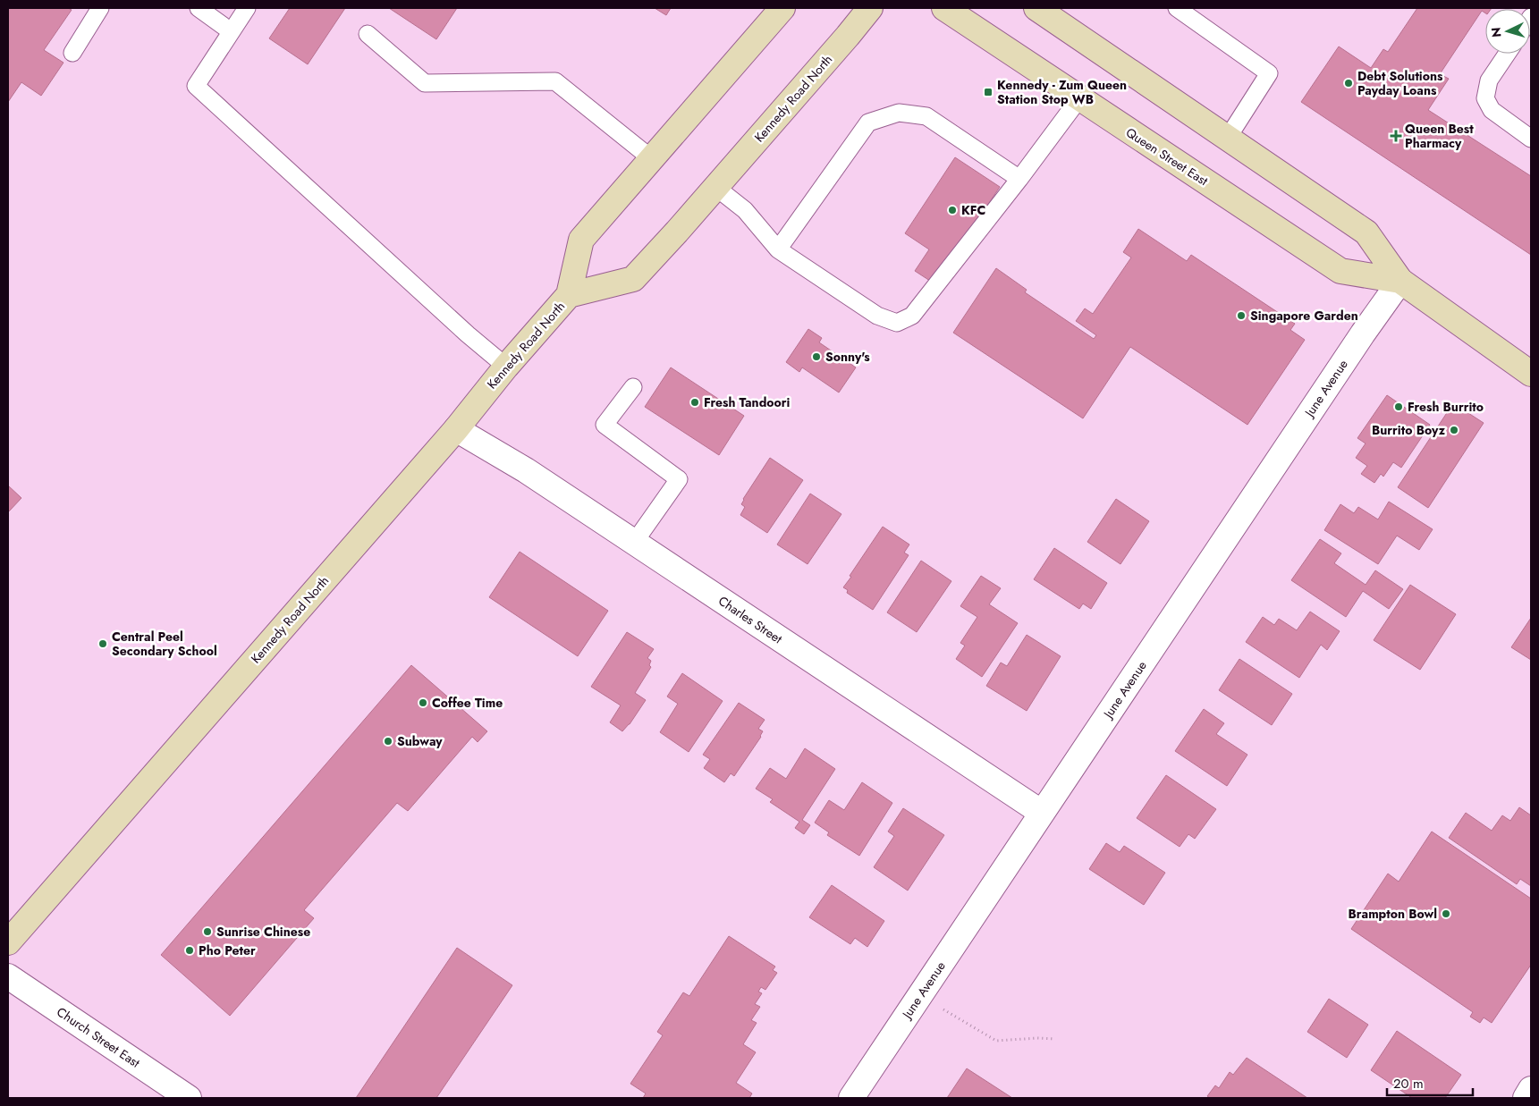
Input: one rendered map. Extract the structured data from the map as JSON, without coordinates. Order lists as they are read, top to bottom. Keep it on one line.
{"streets":{"main road":["Kennedy Road North","Queen Street East"],"street":["June Avenue","Charles Street","Church Street East"]},"crossings":[["Kennedy Road North","Charles Street"],["Queen Street East","June Avenue"],["June Avenue","Charles Street"]],"places":{"other":["Debt Solutions Payday Loans","KFC","Singapore Garden","Sonny's","Fresh Tandoori","Fresh Burrito","Burrito Boyz","Central Peel Secondary School","Coffee Time","Subway","Brampton Bowl","Sunrise Chinese","Pho Peter"],"transit":["Kennedy - Zum Queen Station Stop WB"],"health":["Queen Best Pharmacy"]},"scale_bar":"20 m","north":"left"}
